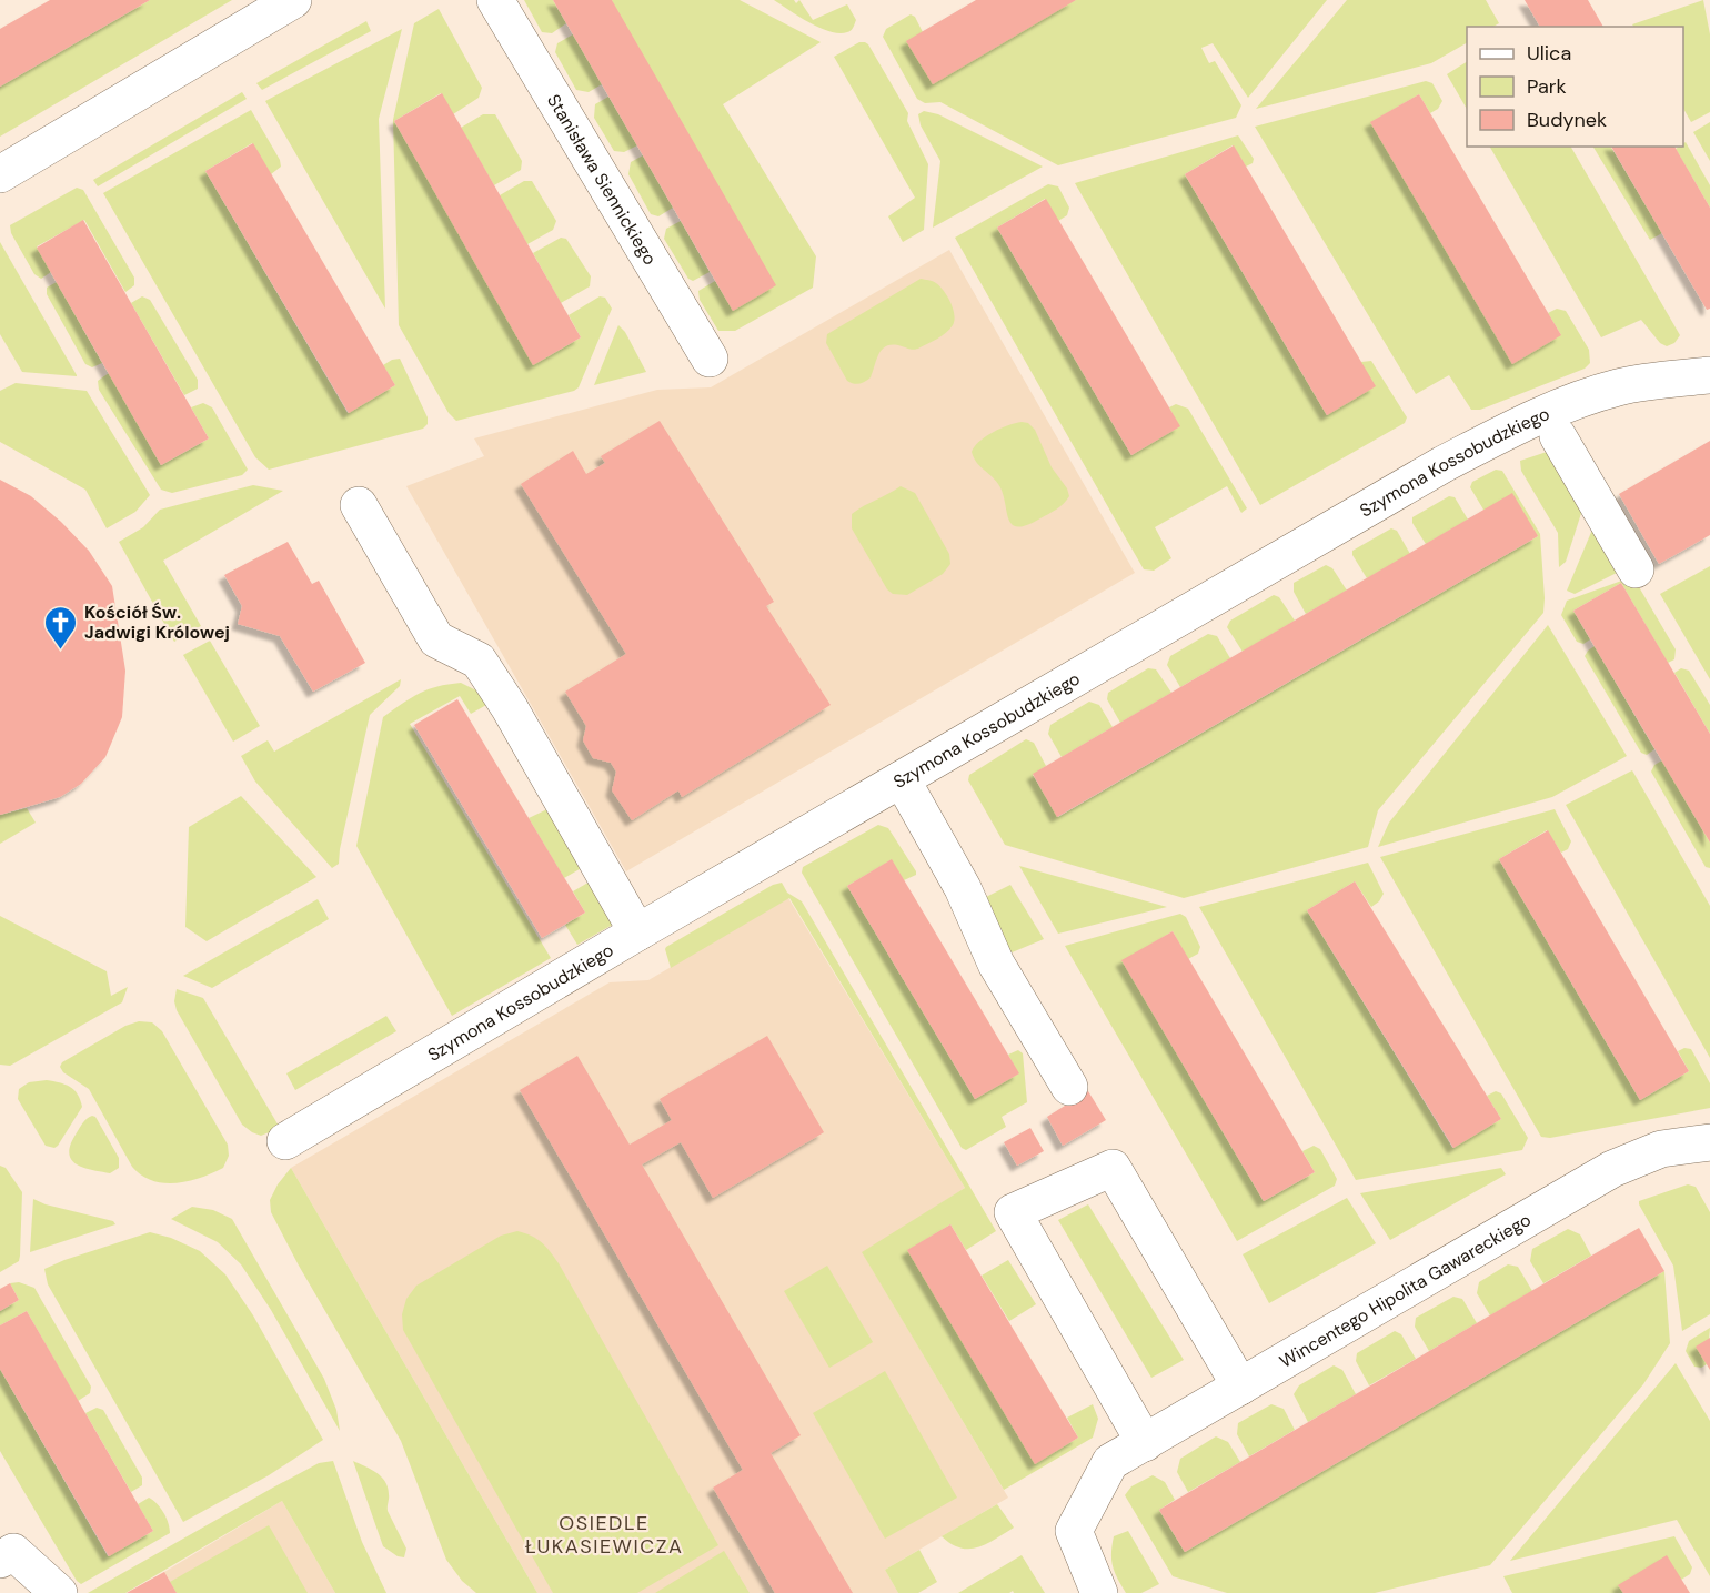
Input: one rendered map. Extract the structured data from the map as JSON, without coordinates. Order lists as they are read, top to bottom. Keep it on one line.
{"streets":{"street":["Stanisława Siennickiego","Szymona Kossobudzkiego","Wincentego Hipolita Gawareckiego"]},"districts":["OSIEDLE ŁUKASIEWICZA"],"places":{"church":["Kościół Św. Jadwigi Królowej"]},"legend":["Ulica","Park","Budynek"]}
